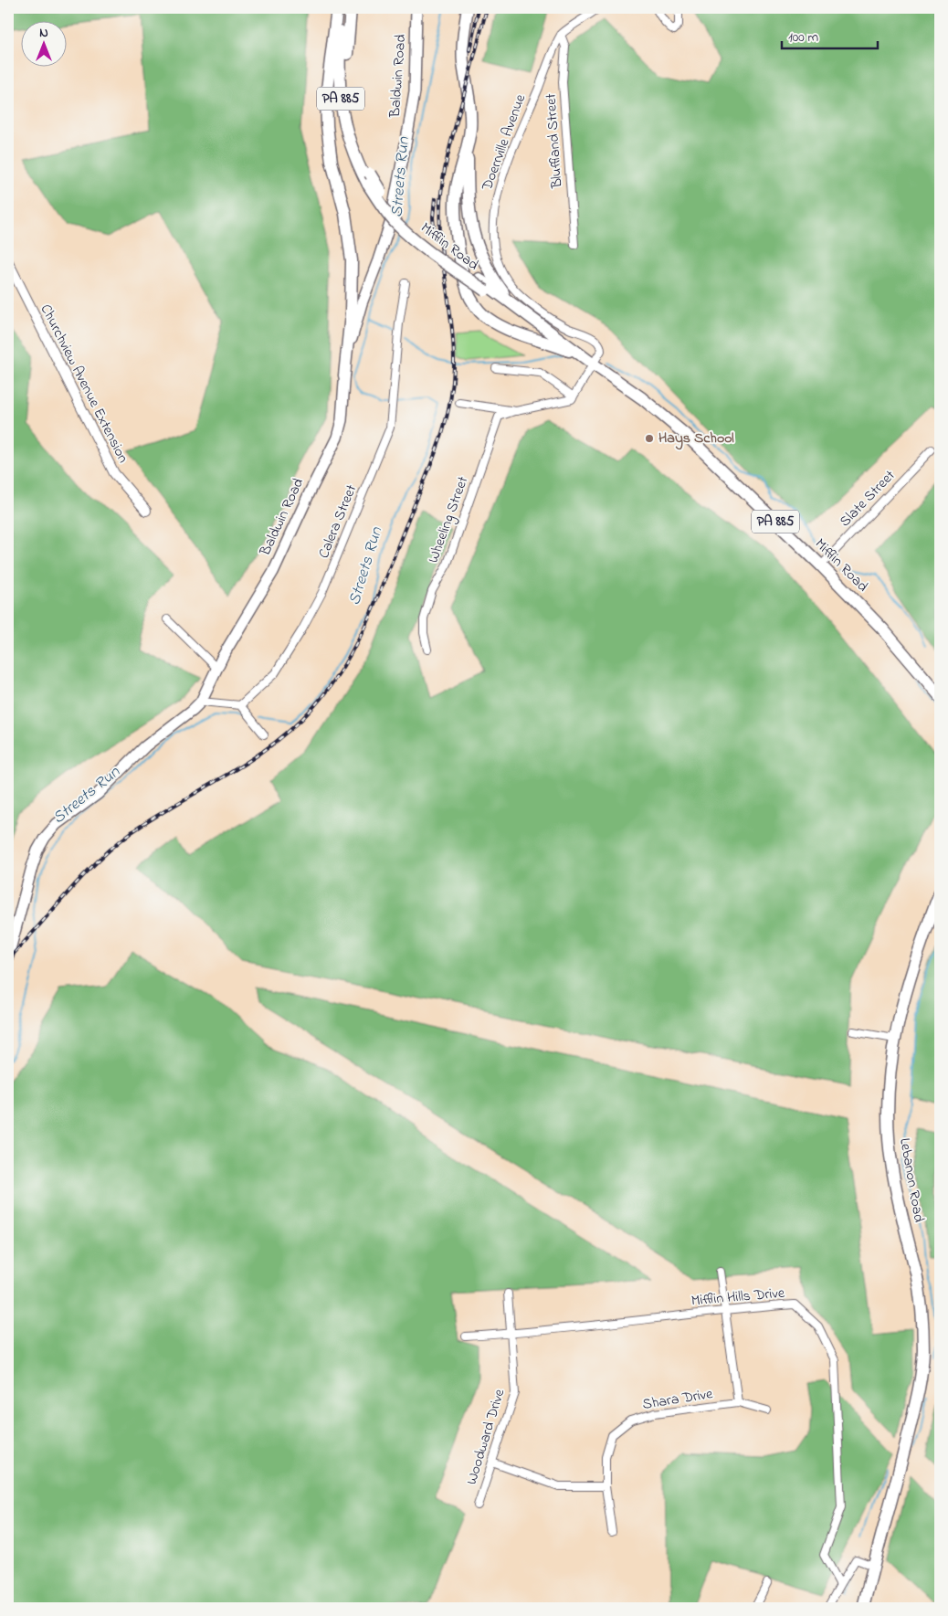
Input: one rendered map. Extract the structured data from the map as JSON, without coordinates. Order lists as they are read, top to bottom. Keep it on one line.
{"streets":{"main road":["Baldwin Road","PA 885","Mifflin Road","Lebanon Road"],"street":["Bluffland Street","Doerrville Avenue","Churchview Avenue Extension","Slate Street","Wheeling Street","Calera Street","Mifflin Hills Drive","Shara Drive","Woodward Drive"]},"crossings":[["Bluffland Street","Doerrville Avenue"],["Doerrville Avenue","Mifflin Road"],["Mifflin Road","Slate Street"],["Mifflin Hills Drive","Woodward Drive"]],"water":["Streets Run"],"places":["Hays School"],"scale_bar":"100 m","north":"top"}
